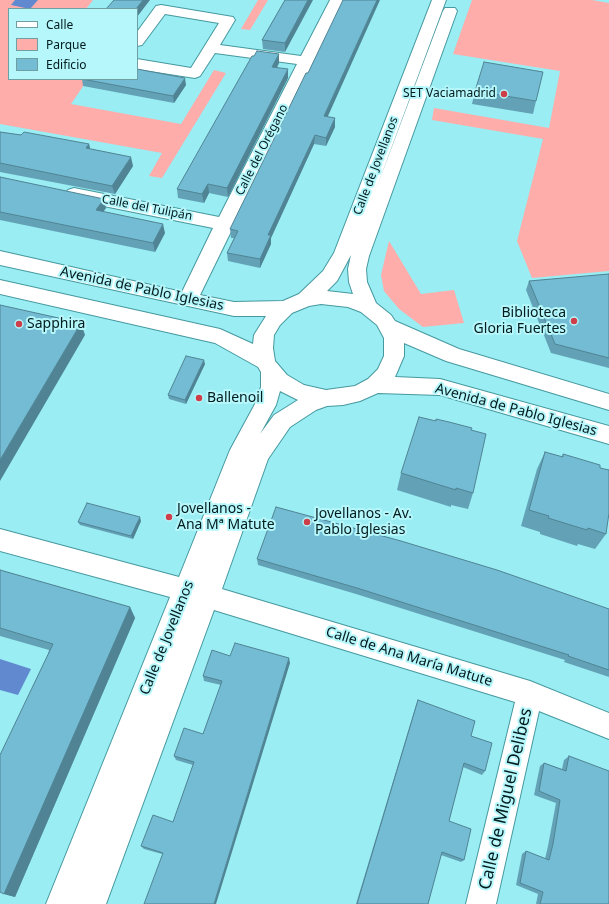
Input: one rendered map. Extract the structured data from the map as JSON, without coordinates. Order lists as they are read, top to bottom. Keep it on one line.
{"streets":{"street":["Calle del Orégano","Calle de Jovellanos","Calle del Tulipán","Avenida de Pablo Iglesias","Calle de Ana María Matute","Calle de Miguel Delibes"]},"crossings":[["Calle del Orégano","Calle del Tulipán"],["Calle del Orégano","Avenida de Pablo Iglesias"],["Calle de Jovellanos","Avenida de Pablo Iglesias"],["Calle de Jovellanos","Calle de Ana María Matute"],["Calle de Ana María Matute","Calle de Miguel Delibes"]],"places":["SET Vaciamadrid","Biblioteca Gloria Fuertes","Sapphira","Ballenoil","Jovellanos - Ana Mª Matute","Jovellanos - Av. Pablo Iglesias"],"legend":["Calle","Parque","Edificio"]}
